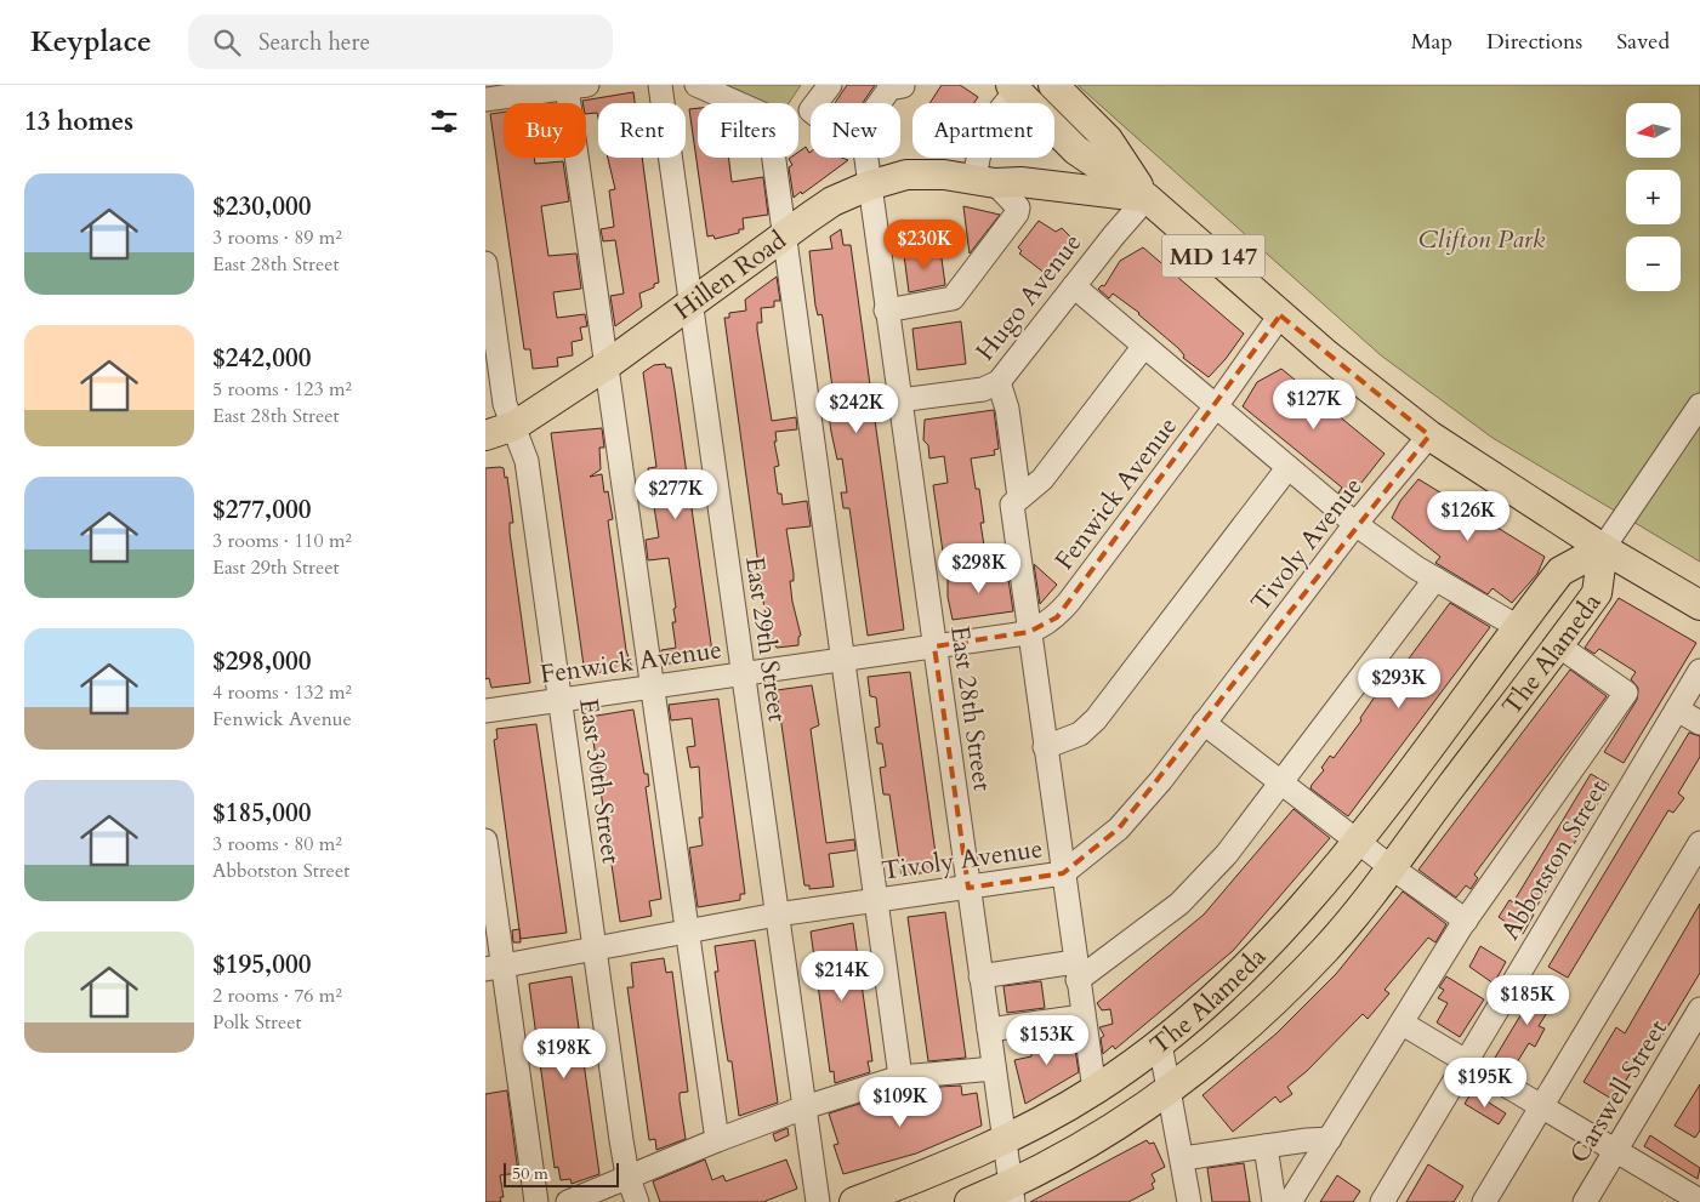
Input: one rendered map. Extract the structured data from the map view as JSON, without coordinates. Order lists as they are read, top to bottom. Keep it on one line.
{"streets":{"main road":["MD 147","Hillen Road","The Alameda"],"street":["Hugo Avenue","Fenwick Avenue","Tivoly Avenue","East 29th Street","East 28th Street","East 30th Street","Abbotston Street","Carswell Street"]},"crossings":[["MD 147","Hillen Road"],["MD 147","Hugo Avenue"],["MD 147","Fenwick Avenue"],["MD 147","Tivoly Avenue"],["MD 147","The Alameda"],["Hillen Road","Hugo Avenue"],["Hillen Road","East 29th Street"],["Hillen Road","East 28th Street"],["Hillen Road","East 30th Street"],["Hugo Avenue","East 28th Street"],["Fenwick Avenue","East 29th Street"],["Fenwick Avenue","East 28th Street"],["Fenwick Avenue","East 30th Street"],["Tivoly Avenue","East 29th Street"],["Tivoly Avenue","East 28th Street"],["Tivoly Avenue","East 30th Street"],["The Alameda","East 28th Street"]],"parks":["Clifton Park"],"scale_bar":"50 m","north":"left","page":{"header":"Keyplace","search":"Search here","nav":["Map","Directions","Saved"],"heading":"13 homes","map_buttons":["+","−"],"chip":["Buy","Rent","Filters","New","Apartment"],"list":[{"name":"$230,000","note":"3 rooms · 89 m² · East 28th Street"},{"name":"$242,000","note":"5 rooms · 123 m² · East 28th Street"},{"name":"$277,000","note":"3 rooms · 110 m² · East 29th Street"},{"name":"$298,000","note":"4 rooms · 132 m² · Fenwick Avenue"},{"name":"$185,000","note":"3 rooms · 80 m² · Abbotston Street"},{"name":"$195,000","note":"2 rooms · 76 m² · Polk Street"}],"price":["$230K","$127K","$242K","$277K","$126K","$298K","$293K","$214K","$185K","$153K","$198K","$195K","$109K"],"scale":"50 m"}}
